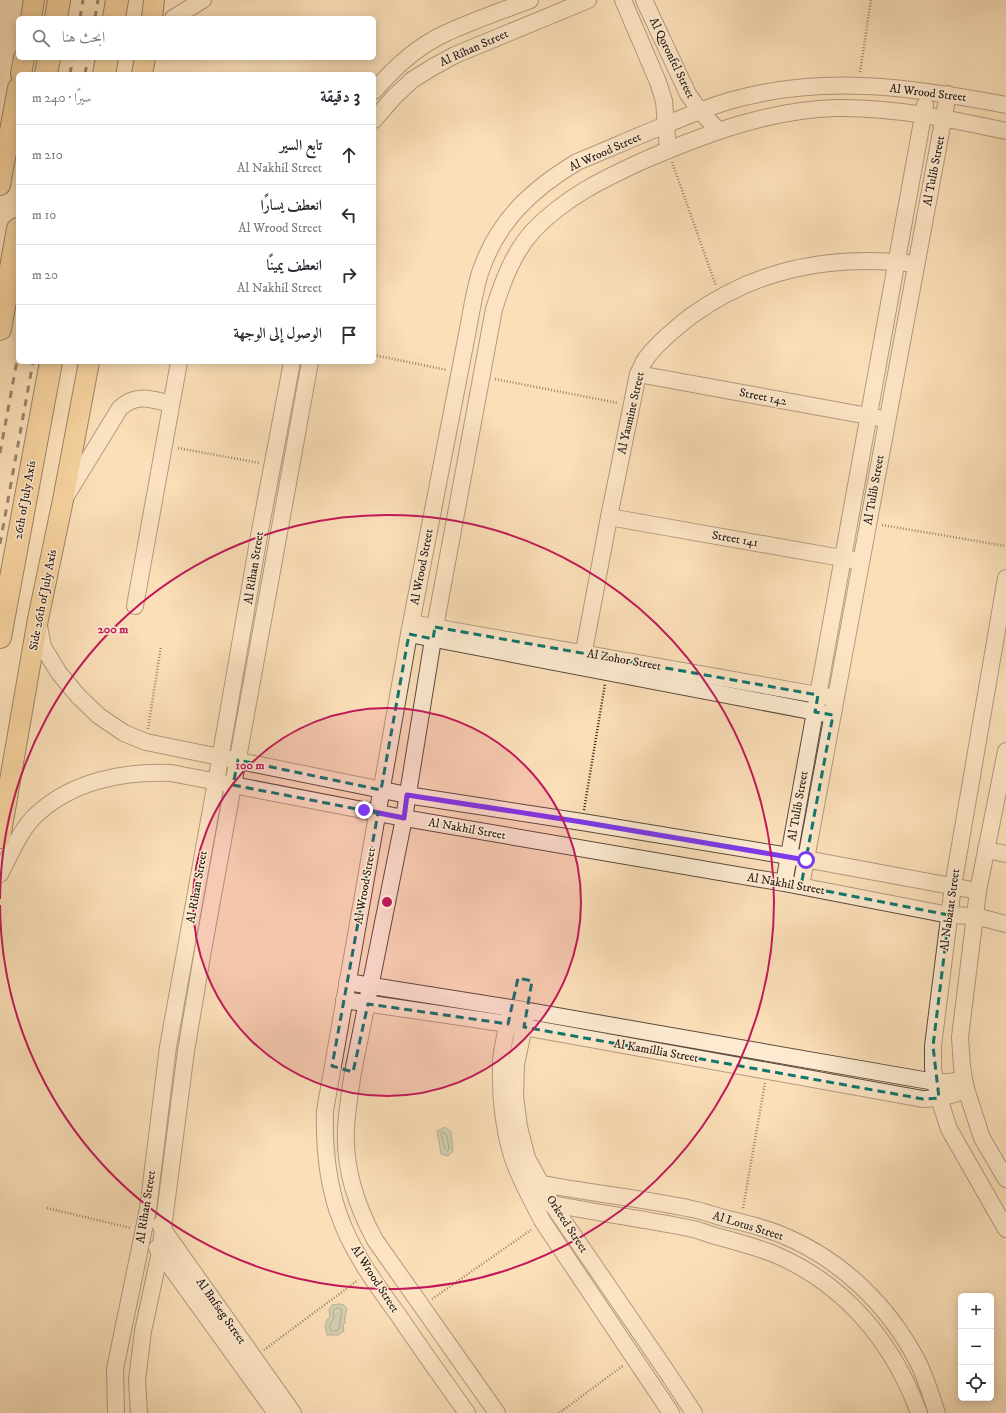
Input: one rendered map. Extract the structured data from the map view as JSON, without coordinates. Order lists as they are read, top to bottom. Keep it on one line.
{"streets":{"highway":["26th of July Axis"],"main road":["Side 26th of July Axis"],"street":["Al Rihan Street","Al Qoronfel Street","Al Wrood Street","Al Tulib Street","Street 142","Al Yasmine Street","Street 141","Al Zohor Street","Al Nakhil Street","Al Nabatat Street","Al Kamillia Street","Orkeed Street","Al Lotus Street","Al Bnfseg Street"]},"crossings":[["Al Rihan Street","Al Nakhil Street"],["Al Rihan Street","Al Bnfseg Street"],["Al Qoronfel Street","Al Wrood Street"],["Al Wrood Street","Al Tulib Street"],["Al Wrood Street","Al Zohor Street"],["Al Wrood Street","Al Nakhil Street"],["Al Wrood Street","Al Kamillia Street"],["Al Tulib Street","Street 142"],["Al Tulib Street","Al Yasmine Street"],["Al Tulib Street","Street 141"],["Al Tulib Street","Al Zohor Street"],["Al Tulib Street","Al Nakhil Street"],["Street 142","Al Yasmine Street"],["Al Yasmine Street","Street 141"],["Al Yasmine Street","Al Zohor Street"],["Side 26th of July Axis","Al Nakhil Street"],["Al Nakhil Street","Al Nabatat Street"],["Al Nabatat Street","Al Kamillia Street"],["Al Kamillia Street","Orkeed Street"],["Orkeed Street","Al Lotus Street"]],"page":{"search":"ابحث هنا","heading":["3 دقيقة","سيرًا · 240 m"],"list":[["تابع السير","Al Nakhil Street","210 m"],["انعطف يسارًا","Al Wrood Street","10 m"],["انعطف يمينًا","Al Nakhil Street","20 m"],"الوصول إلى الوجهة"],"map_buttons":["+","−"]},"rings":["200 m","100 m"]}
